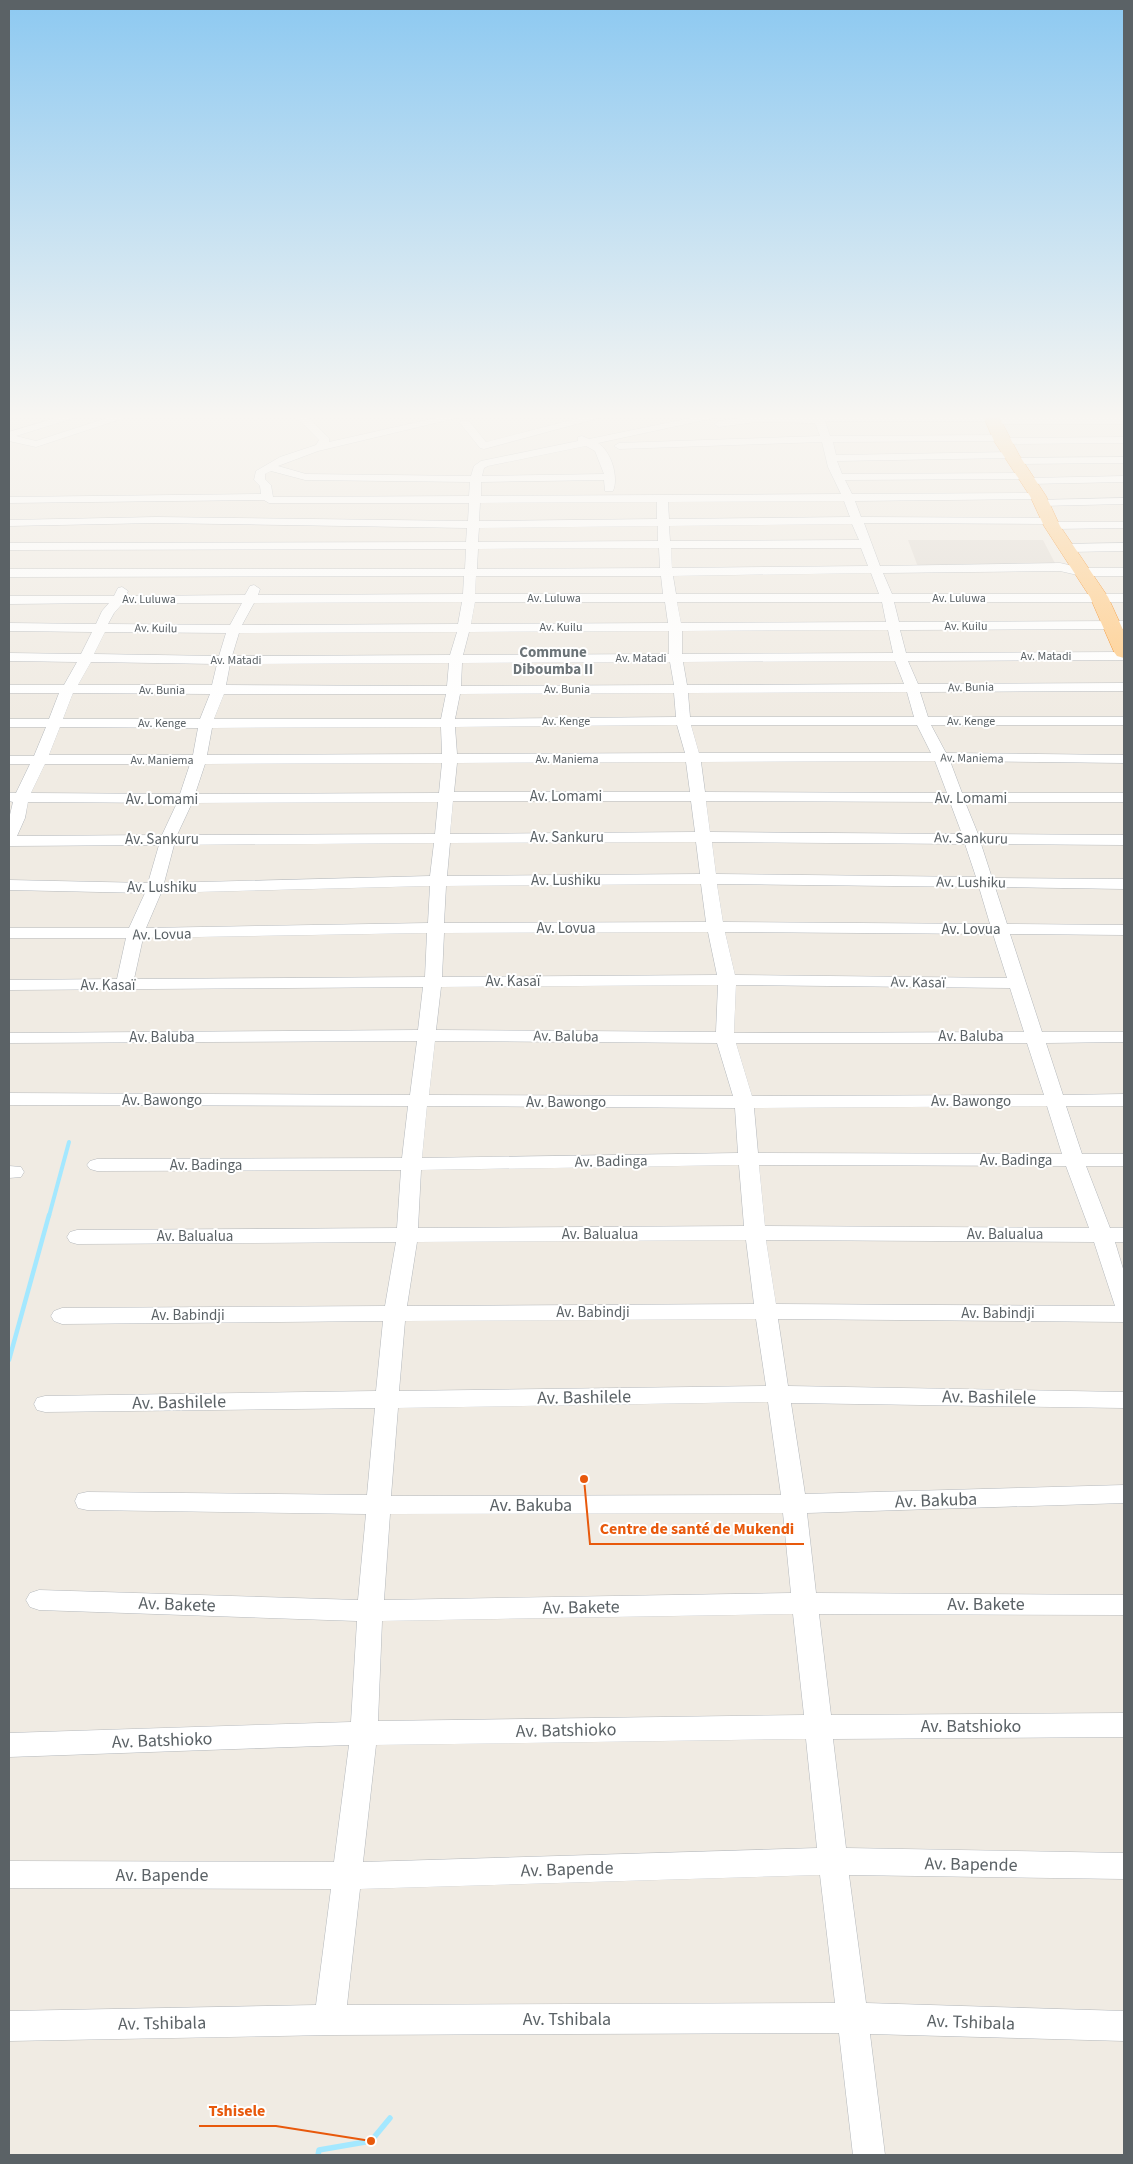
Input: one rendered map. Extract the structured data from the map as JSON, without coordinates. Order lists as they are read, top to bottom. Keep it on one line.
{"streets":{"street":["Av. Luluwa","Av. Kuilu","Av. Matadi","Av. Bunia","Av. Kenge","Av. Maniema","Av. Lomami","Av. Sankuru","Av. Lushiku","Av. Lovua","Av. Kasaï","Av. Baluba","Av. Bawongo","Av. Badinga","Av. Balualua","Av. Babindji","Av. Bashilele","Av. Bakuba","Av. Bakete","Av. Batshioko","Av. Bapende","Av. Tshibala"]},"districts":["Commune Diboumba II"],"places":["Centre de santé de Mukendi","Tshisele"]}
